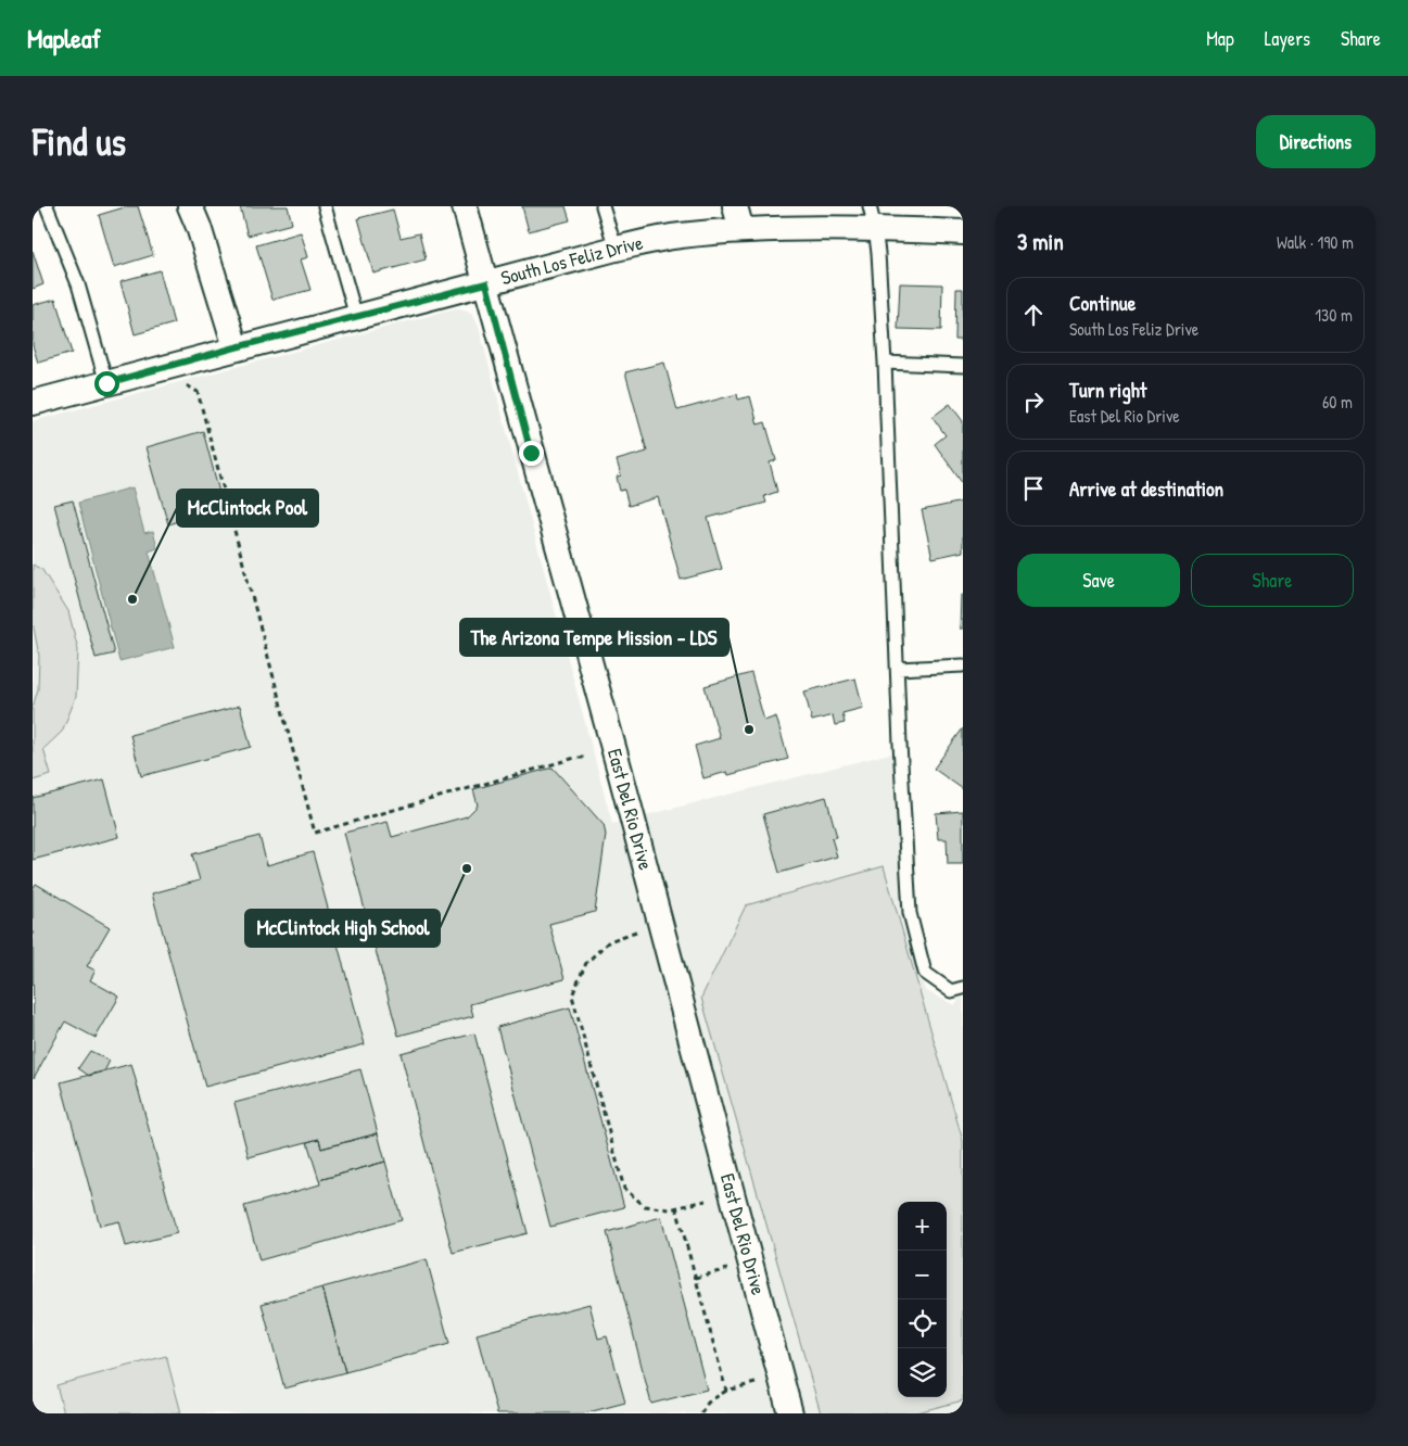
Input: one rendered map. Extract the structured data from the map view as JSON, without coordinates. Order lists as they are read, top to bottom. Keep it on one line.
{"streets":{"street":["South Los Feliz Drive","East Del Rio Drive"]},"crossings":[["South Los Feliz Drive","East Del Rio Drive"]],"places":["McClintock Pool","The Arizona Tempe Mission - LDS","McClintock High School"],"page":{"header":"Mapleaf","nav":["Map","Layers","Share"],"buttons":["Directions",["Save","Share"]],"title":"Find us","heading":["3 min","Walk · 190 m"],"list":[["Continue","South Los Feliz Drive","130 m"],["Turn right","East Del Rio Drive","60 m"],"Arrive at destination"],"map_buttons":["+","−"]}}
